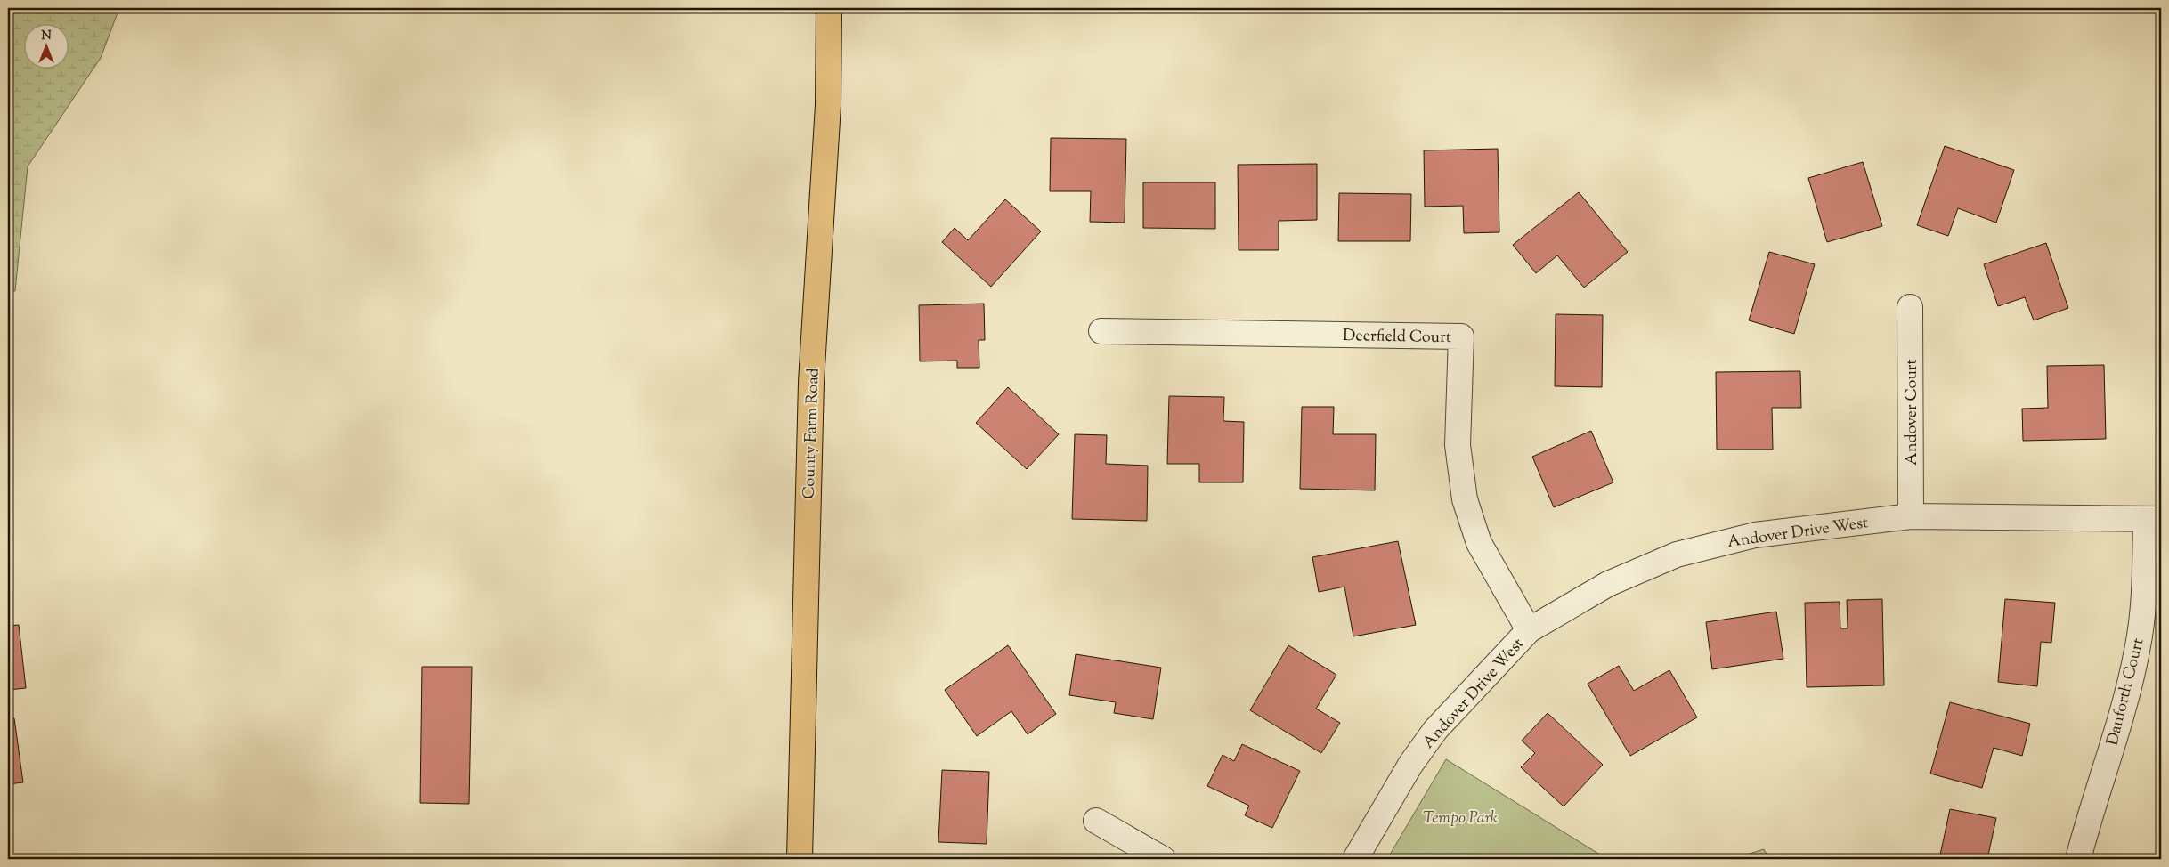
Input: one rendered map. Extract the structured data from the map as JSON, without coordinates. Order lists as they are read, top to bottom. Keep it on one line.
{"streets":{"main road":["County Farm Road"],"street":["Deerfield Court","Andover Court","Andover Drive West","Danforth Court"]},"crossings":[["Deerfield Court","Andover Drive West"],["Andover Court","Andover Drive West"],["Andover Drive West","Danforth Court"]],"parks":["Tempo Park"],"north":"top"}
